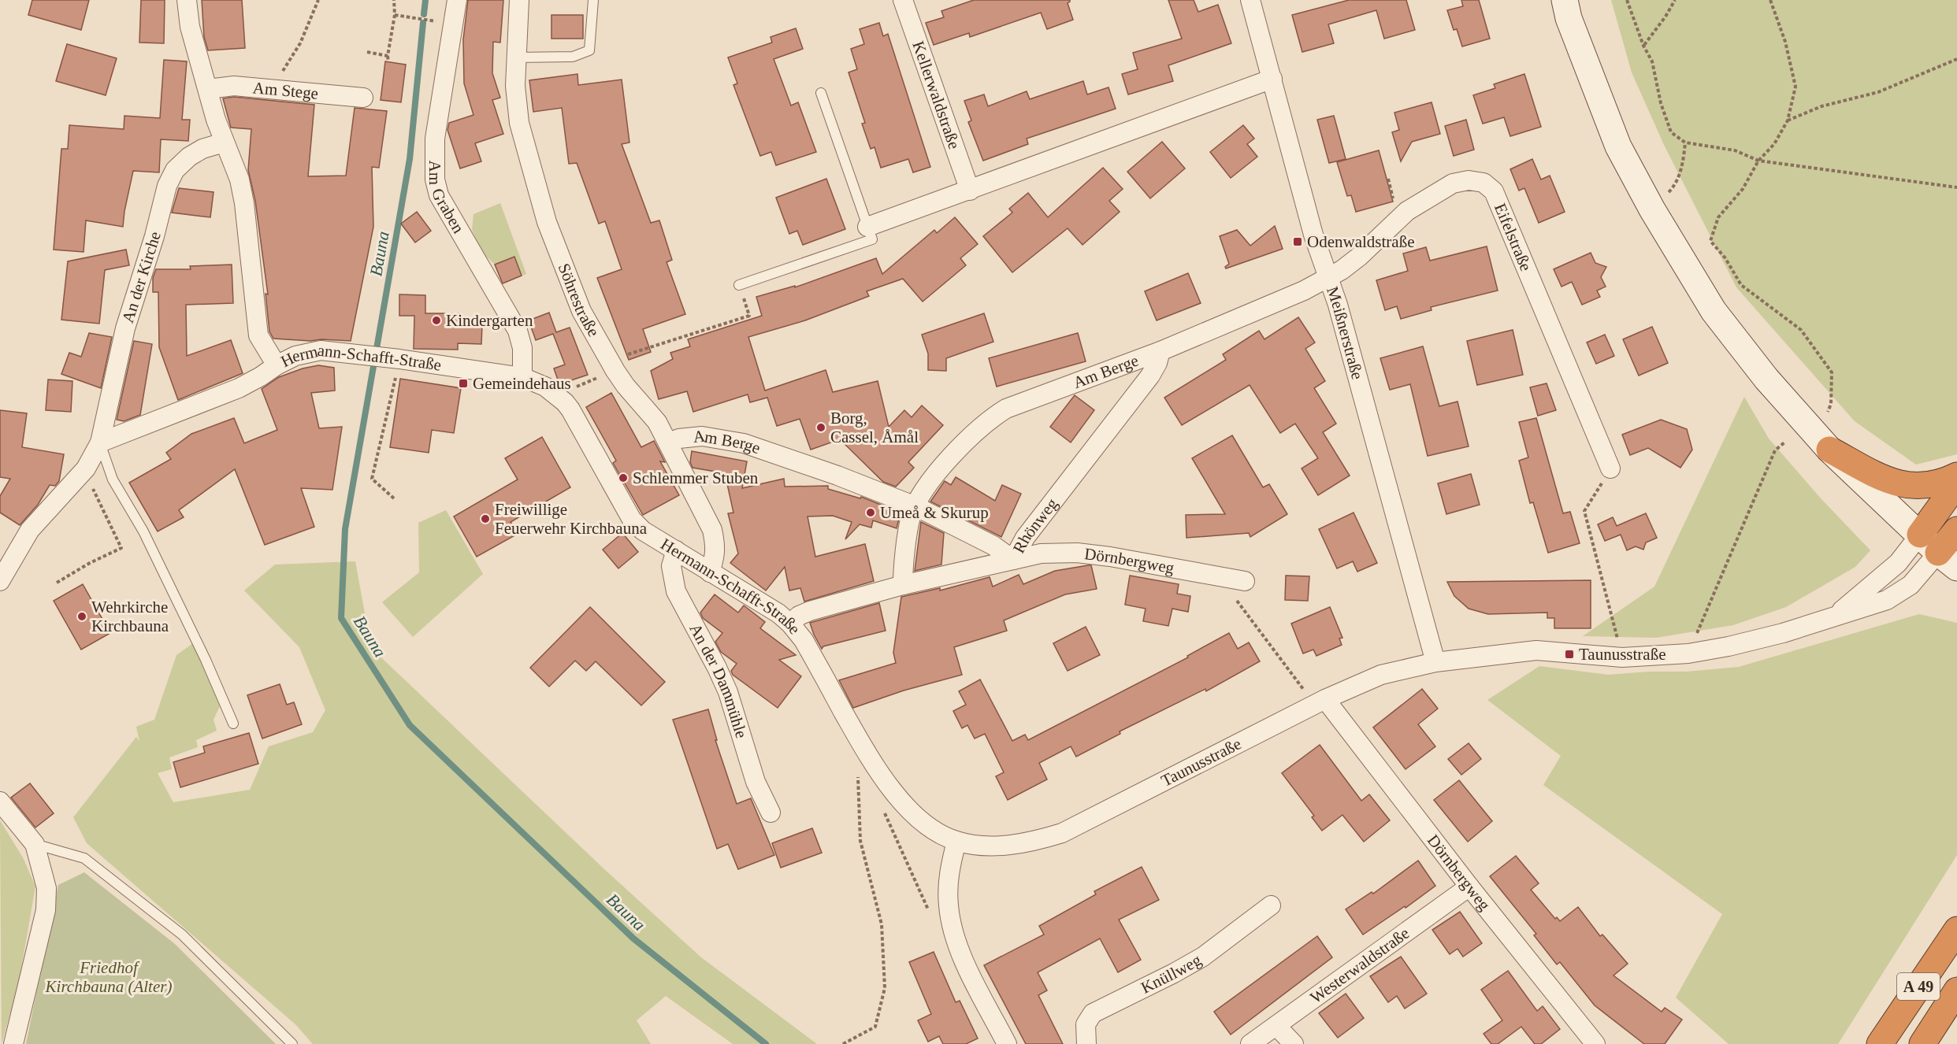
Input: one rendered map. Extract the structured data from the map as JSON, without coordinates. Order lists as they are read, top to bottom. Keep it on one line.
{"streets":{"highway":["A 49"],"street":["Am Stege","Kellerwaldstraße","Am Graben","Eifelstraße","An der Kirche","Söhrestraße","Meißnerstraße","Hermann-Schafft-Straße","Am Berge","Rhönweg","Dörnbergweg","An der Dammühle","Taunusstraße","Westerwaldstraße","Knüllweg"]},"crossings":[["Am Stege","Hermann-Schafft-Straße"],["Am Graben","Hermann-Schafft-Straße"],["Eifelstraße","Meißnerstraße"],["Eifelstraße","Am Berge"],["An der Kirche","Hermann-Schafft-Straße"],["Söhrestraße","Hermann-Schafft-Straße"],["Söhrestraße","Am Berge"],["Meißnerstraße","Am Berge"],["Meißnerstraße","Taunusstraße"],["Hermann-Schafft-Straße","Rhönweg"],["Hermann-Schafft-Straße","An der Dammühle"],["Hermann-Schafft-Straße","Taunusstraße"],["Am Berge","Rhönweg"],["Am Berge","Dörnbergweg"],["Rhönweg","Dörnbergweg"],["Dörnbergweg","Taunusstraße"],["Dörnbergweg","Westerwaldstraße"]],"water":["Bauna"],"parks":["Friedhof Kirchbauna (Alter)"],"places":{"transit":["Odenwaldstraße","Gemeindehaus","Taunusstraße"],"other":["Kindergarten","Borg, Cassel, Åmål","Schlemmer Stuben","Umeå & Skurup","Freiwillige Feuerwehr Kirchbauna","Wehrkirche Kirchbauna"]}}
